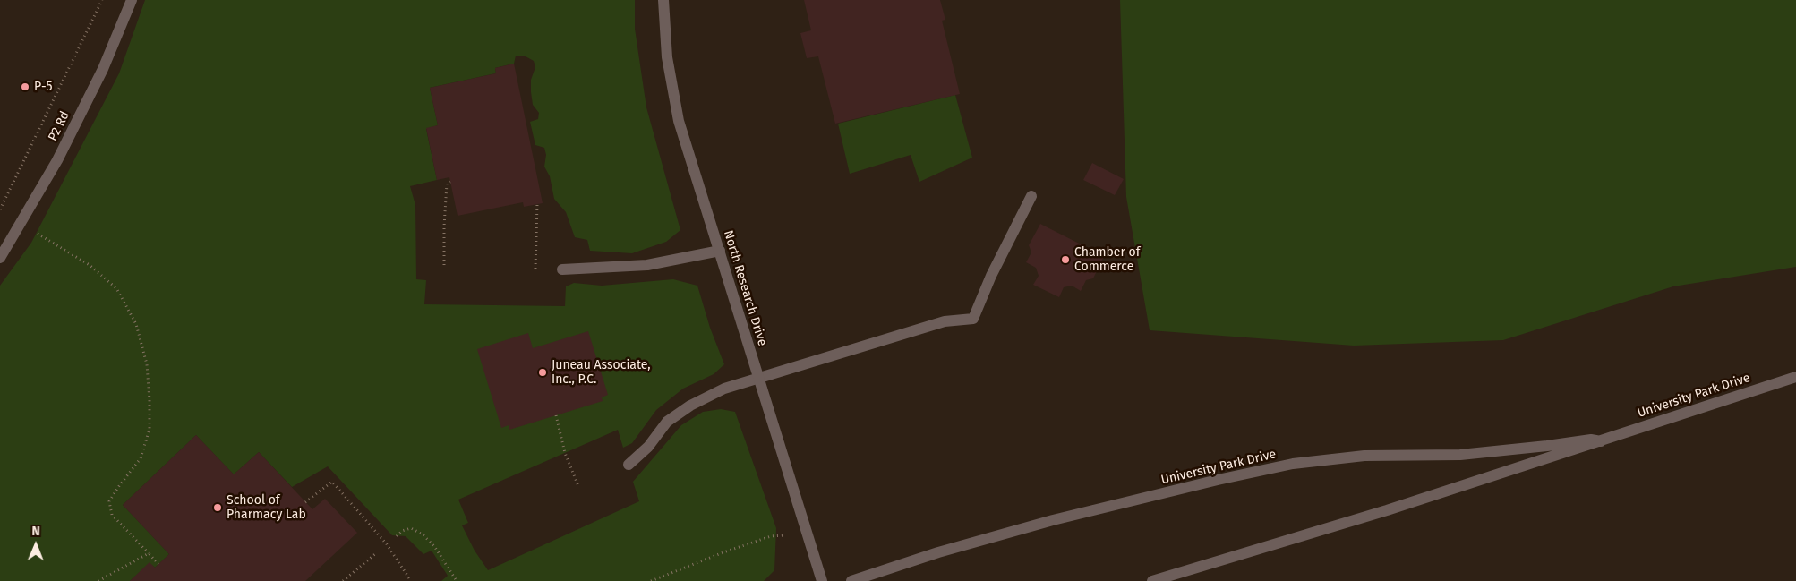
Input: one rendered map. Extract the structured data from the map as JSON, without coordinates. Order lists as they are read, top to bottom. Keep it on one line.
{"streets":{"street":["P2 Rd","North Research Drive","University Park Drive"]},"places":["P-5","Chamber of Commerce","Juneau Associate, Inc., P.C.","School of Pharmacy Lab"],"north":"top"}
